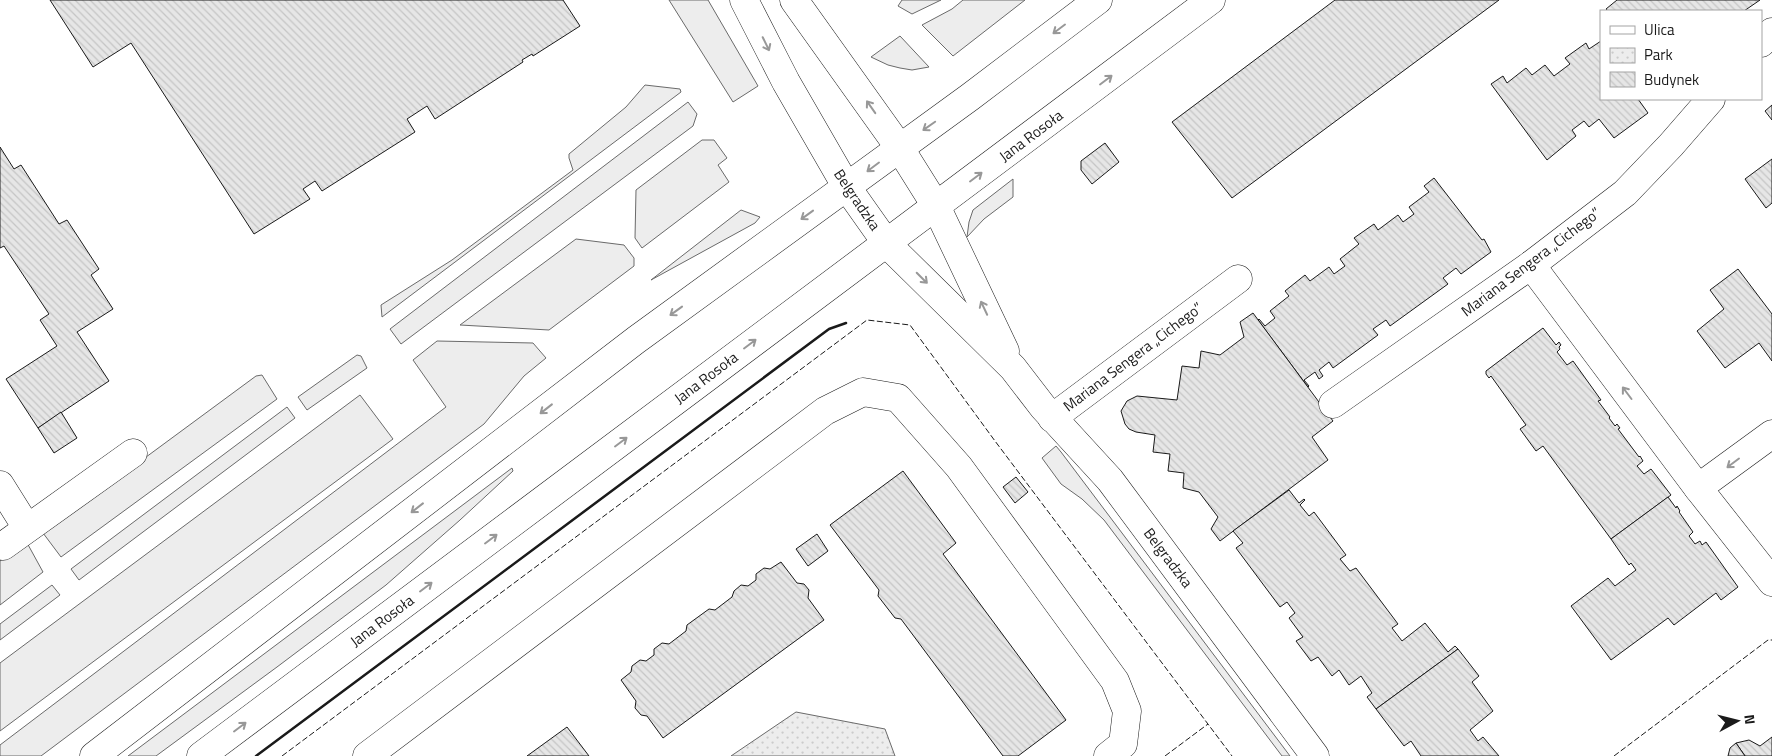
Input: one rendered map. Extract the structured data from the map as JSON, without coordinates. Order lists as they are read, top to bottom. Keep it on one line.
{"streets":{"street":["Jana Rosoła","Belgradzka","Mariana Sengera „Cichego”"]},"crossings":[["Jana Rosoła","Belgradzka"],["Belgradzka","Mariana Sengera „Cichego”"]],"legend":["Ulica","Park","Budynek"],"north":"right"}
